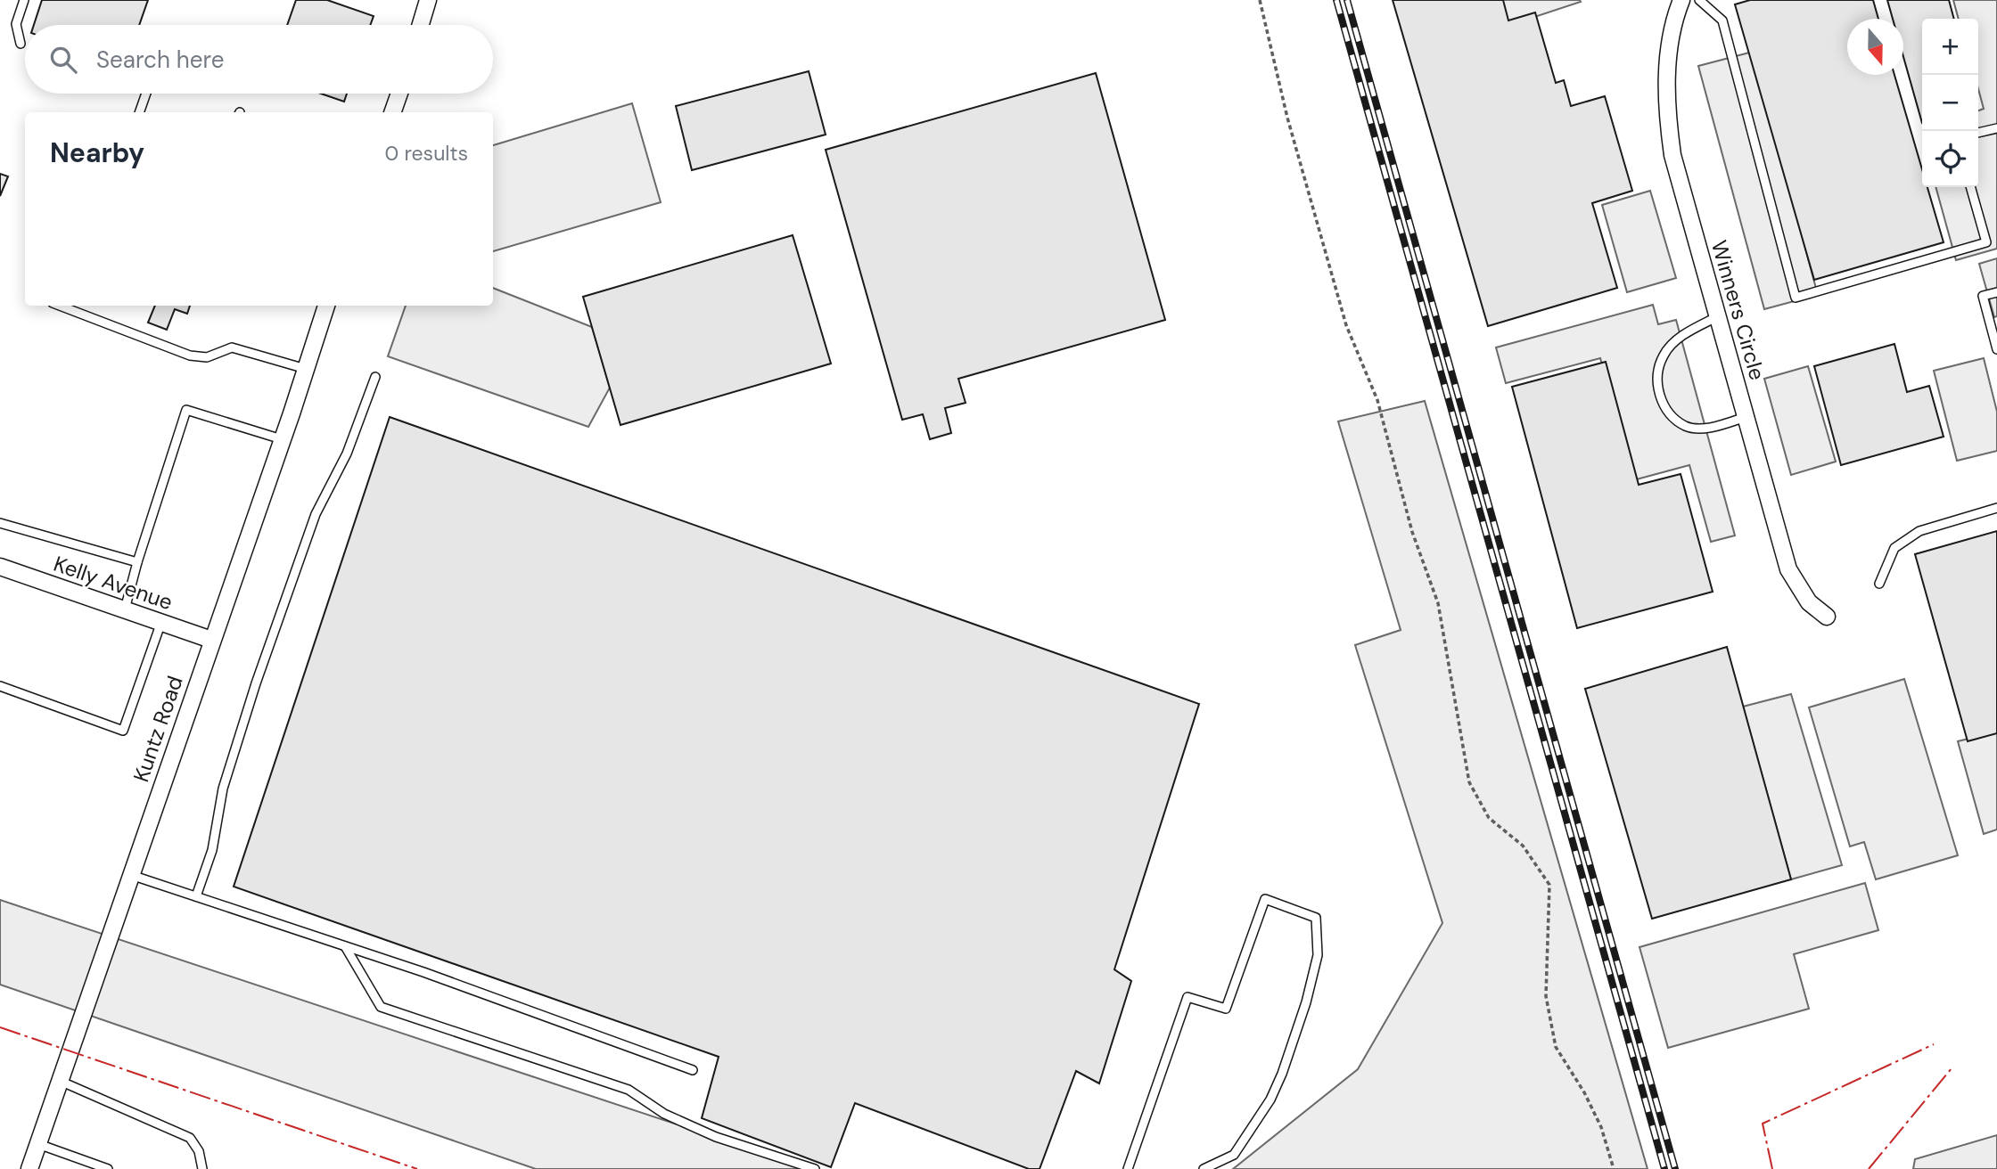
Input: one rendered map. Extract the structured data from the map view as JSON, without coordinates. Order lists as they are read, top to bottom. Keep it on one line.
{"streets":{"street":["Winners Circle","Kelly Avenue","Kuntz Road"]},"crossings":[["Kelly Avenue","Kuntz Road"]],"north":"bottom","page":{"map_buttons":["+","−"],"search":"Search here","heading":["Nearby","0 results"]}}
